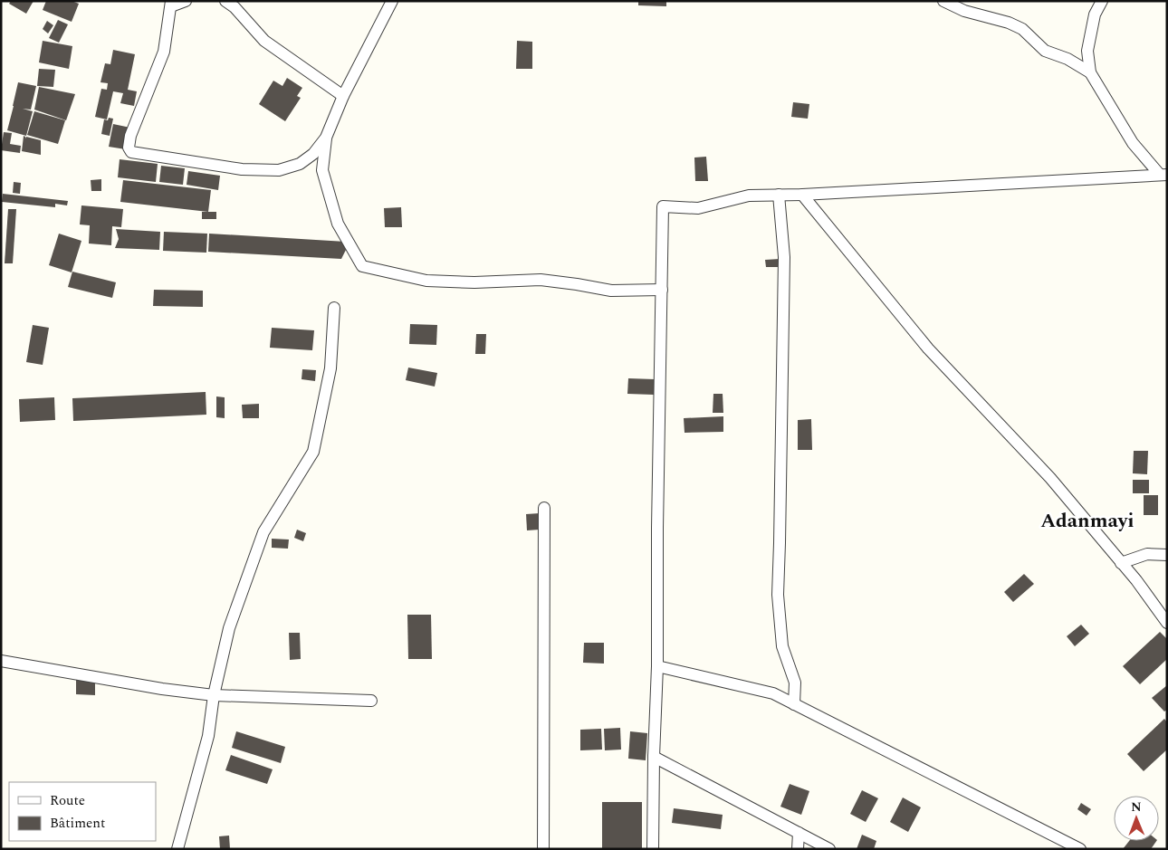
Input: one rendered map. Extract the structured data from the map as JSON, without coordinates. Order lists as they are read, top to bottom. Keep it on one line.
{"districts":["Adanmayi"],"legend":["Route","Bâtiment"],"north":"top"}
